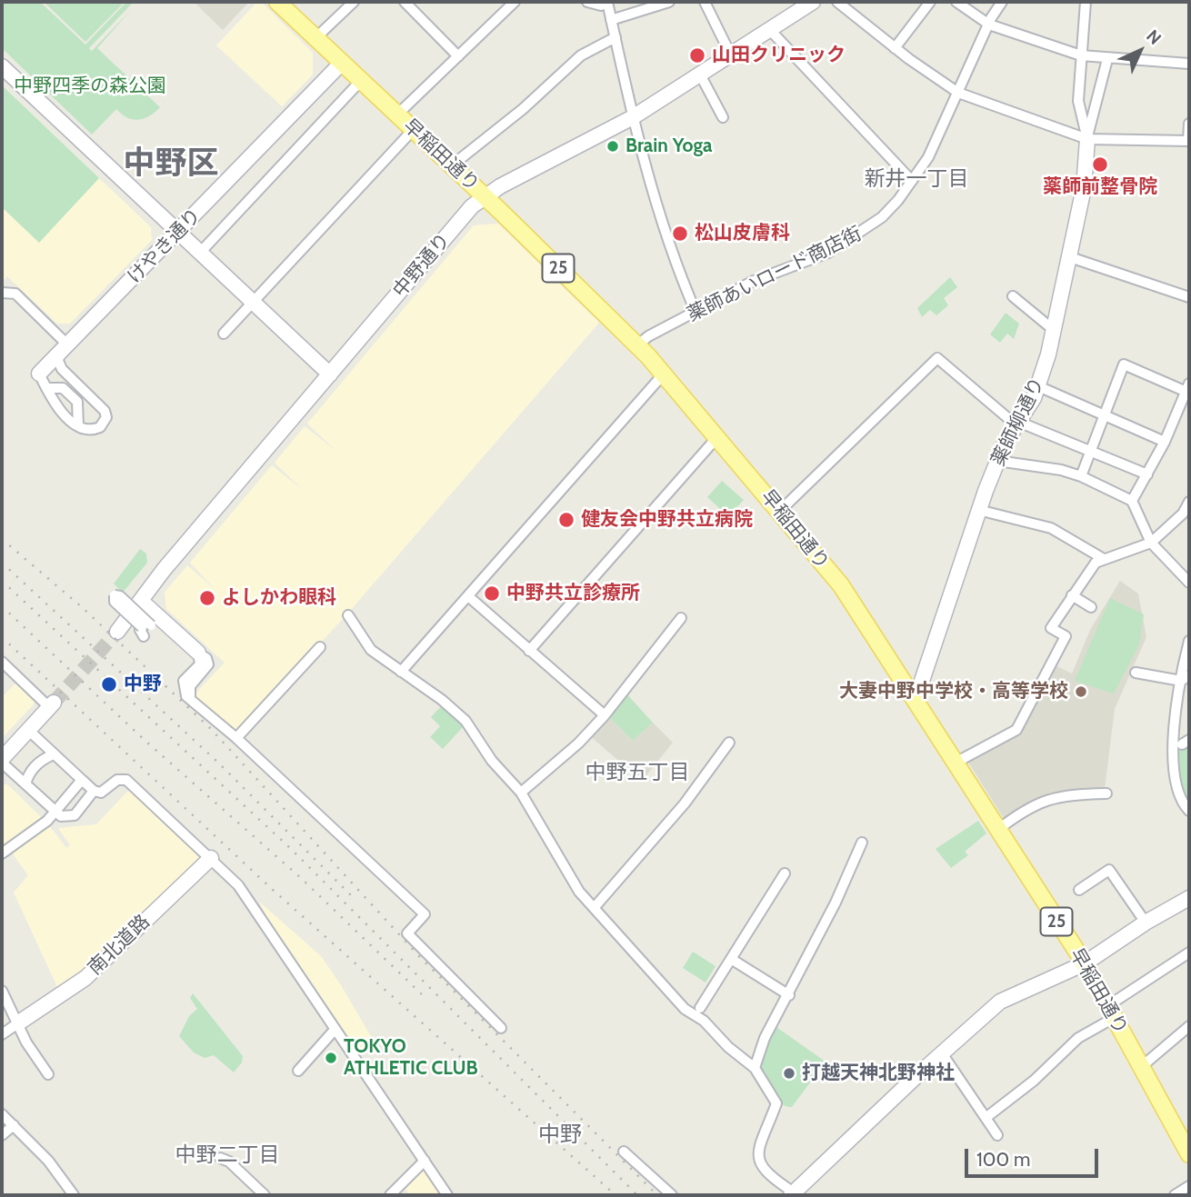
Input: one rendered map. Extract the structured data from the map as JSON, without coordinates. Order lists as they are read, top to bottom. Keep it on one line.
{"streets":{"main road":["早稲田通り","25"],"street":["けやき通り","中野通り","薬師あいロード商店街","薬師柳通り","南北道路"]},"crossings":[["早稲田通り","けやき通り"],["早稲田通り","中野通り"],["早稲田通り","薬師あいロード商店街"],["早稲田通り","薬師柳通り"]],"districts":["中野区","新井一丁目","中野五丁目","中野","中野二丁目"],"parks":["中野四季の森公園"],"places":["山田クリニック","Brain Yoga","薬師前整骨院","松山皮膚科","健友会中野共立病院","中野共立診療所","よしかわ眼科","中野","大妻中野中学校・高等学校","TOKYO ATHLETIC CLUB","打越天神北野神社"],"scale_bar":"100 m","north":"top right"}
